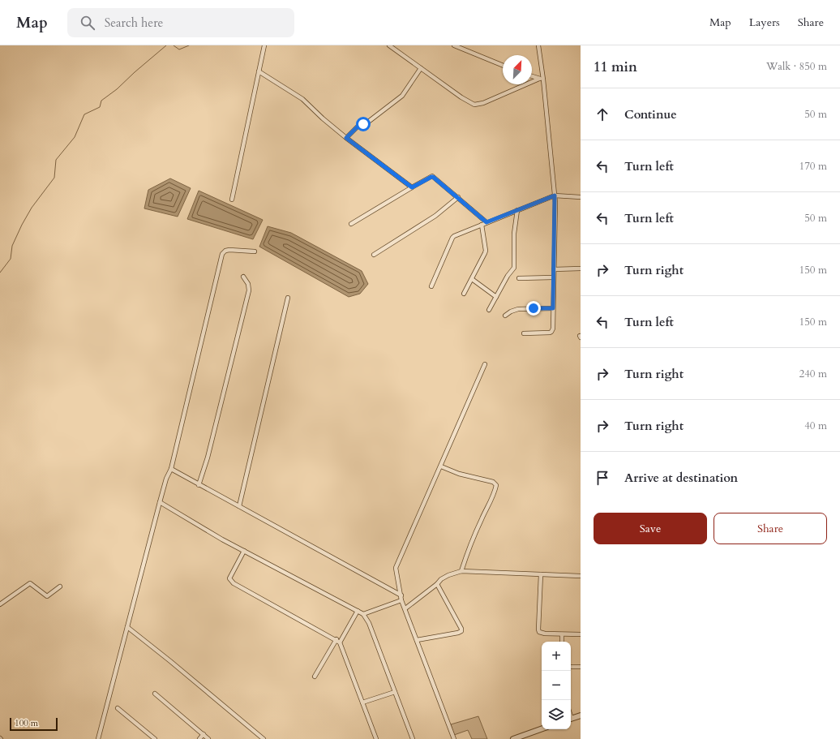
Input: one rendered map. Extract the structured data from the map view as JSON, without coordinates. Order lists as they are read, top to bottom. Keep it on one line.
{"scale_bar":"100 m","north":"top right","page":{"header":"Map","search":"Search here","nav":["Map","Layers","Share"],"heading":["11 min","Walk · 850 m"],"list":[["Continue","50 m"],["Turn left","170 m"],["Turn left","50 m"],["Turn right","150 m"],["Turn left","150 m"],["Turn right","240 m"],["Turn right","40 m"],"Arrive at destination"],"buttons":["Save","Share"],"map_buttons":["+","−"],"scale":"100 m"}}
